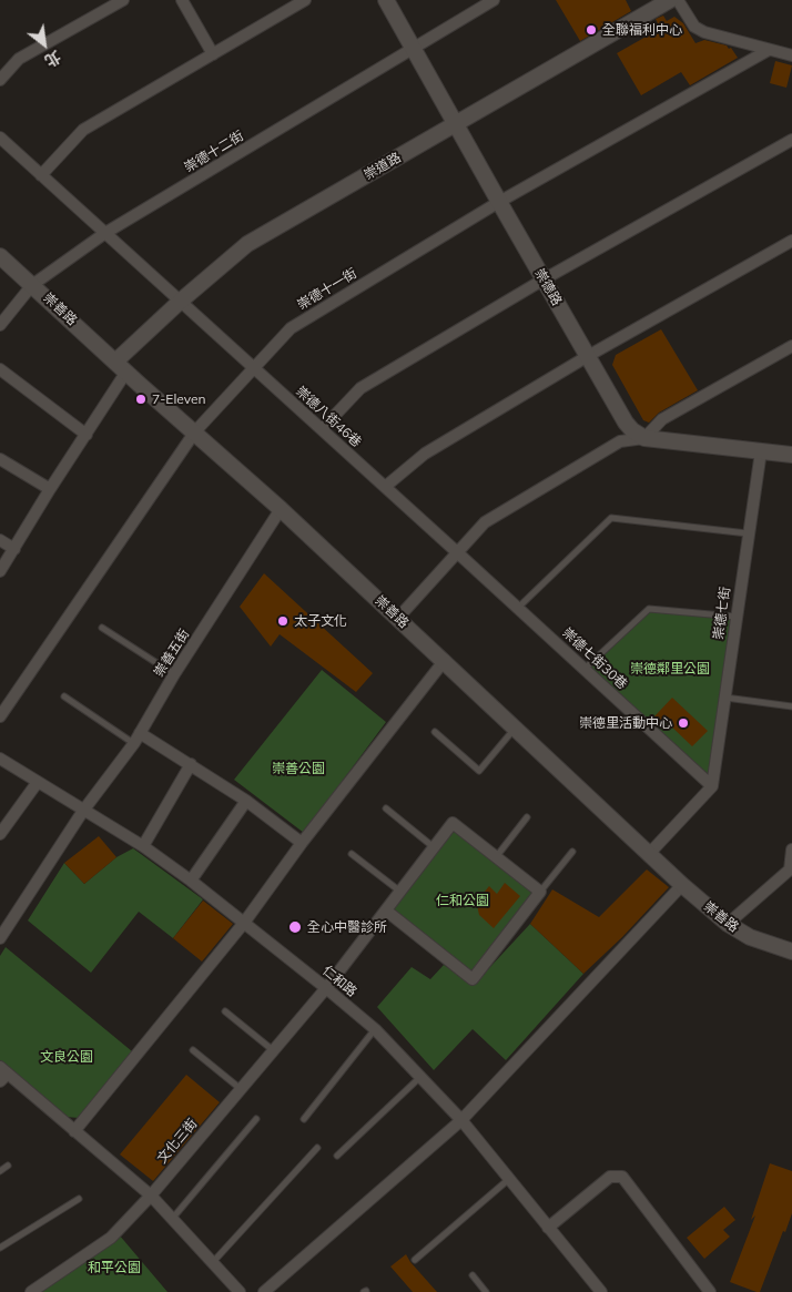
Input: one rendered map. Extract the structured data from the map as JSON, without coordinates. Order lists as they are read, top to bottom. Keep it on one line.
{"streets":{"street":["崇德十二街","崇道路","崇德路","崇德十一街","崇善路","崇德八街46巷","崇德七街","崇善五街","崇德七街30巷","仁和路","文化三街"]},"crossings":[["崇德十二街","崇德路"],["崇德十二街","崇善路"],["崇德十二街","崇德八街46巷"],["崇道路","崇德路"],["崇道路","崇善路"],["崇道路","崇德八街46巷"],["崇德路","崇德十一街"],["崇德十一街","崇善路"],["崇德十一街","崇德八街46巷"],["崇善路","崇善五街"],["崇德八街46巷","崇德七街30巷"],["崇德七街","崇德七街30巷"],["崇善五街","仁和路"],["仁和路","文化三街"]],"parks":["崇德鄰里公園","崇善公園","仁和公園","文良公園","和平公園"],"places":["全聯福利中心","7-Eleven","太子文化","崇德里活動中心","全心中醫診所"],"north":"bottom right"}
